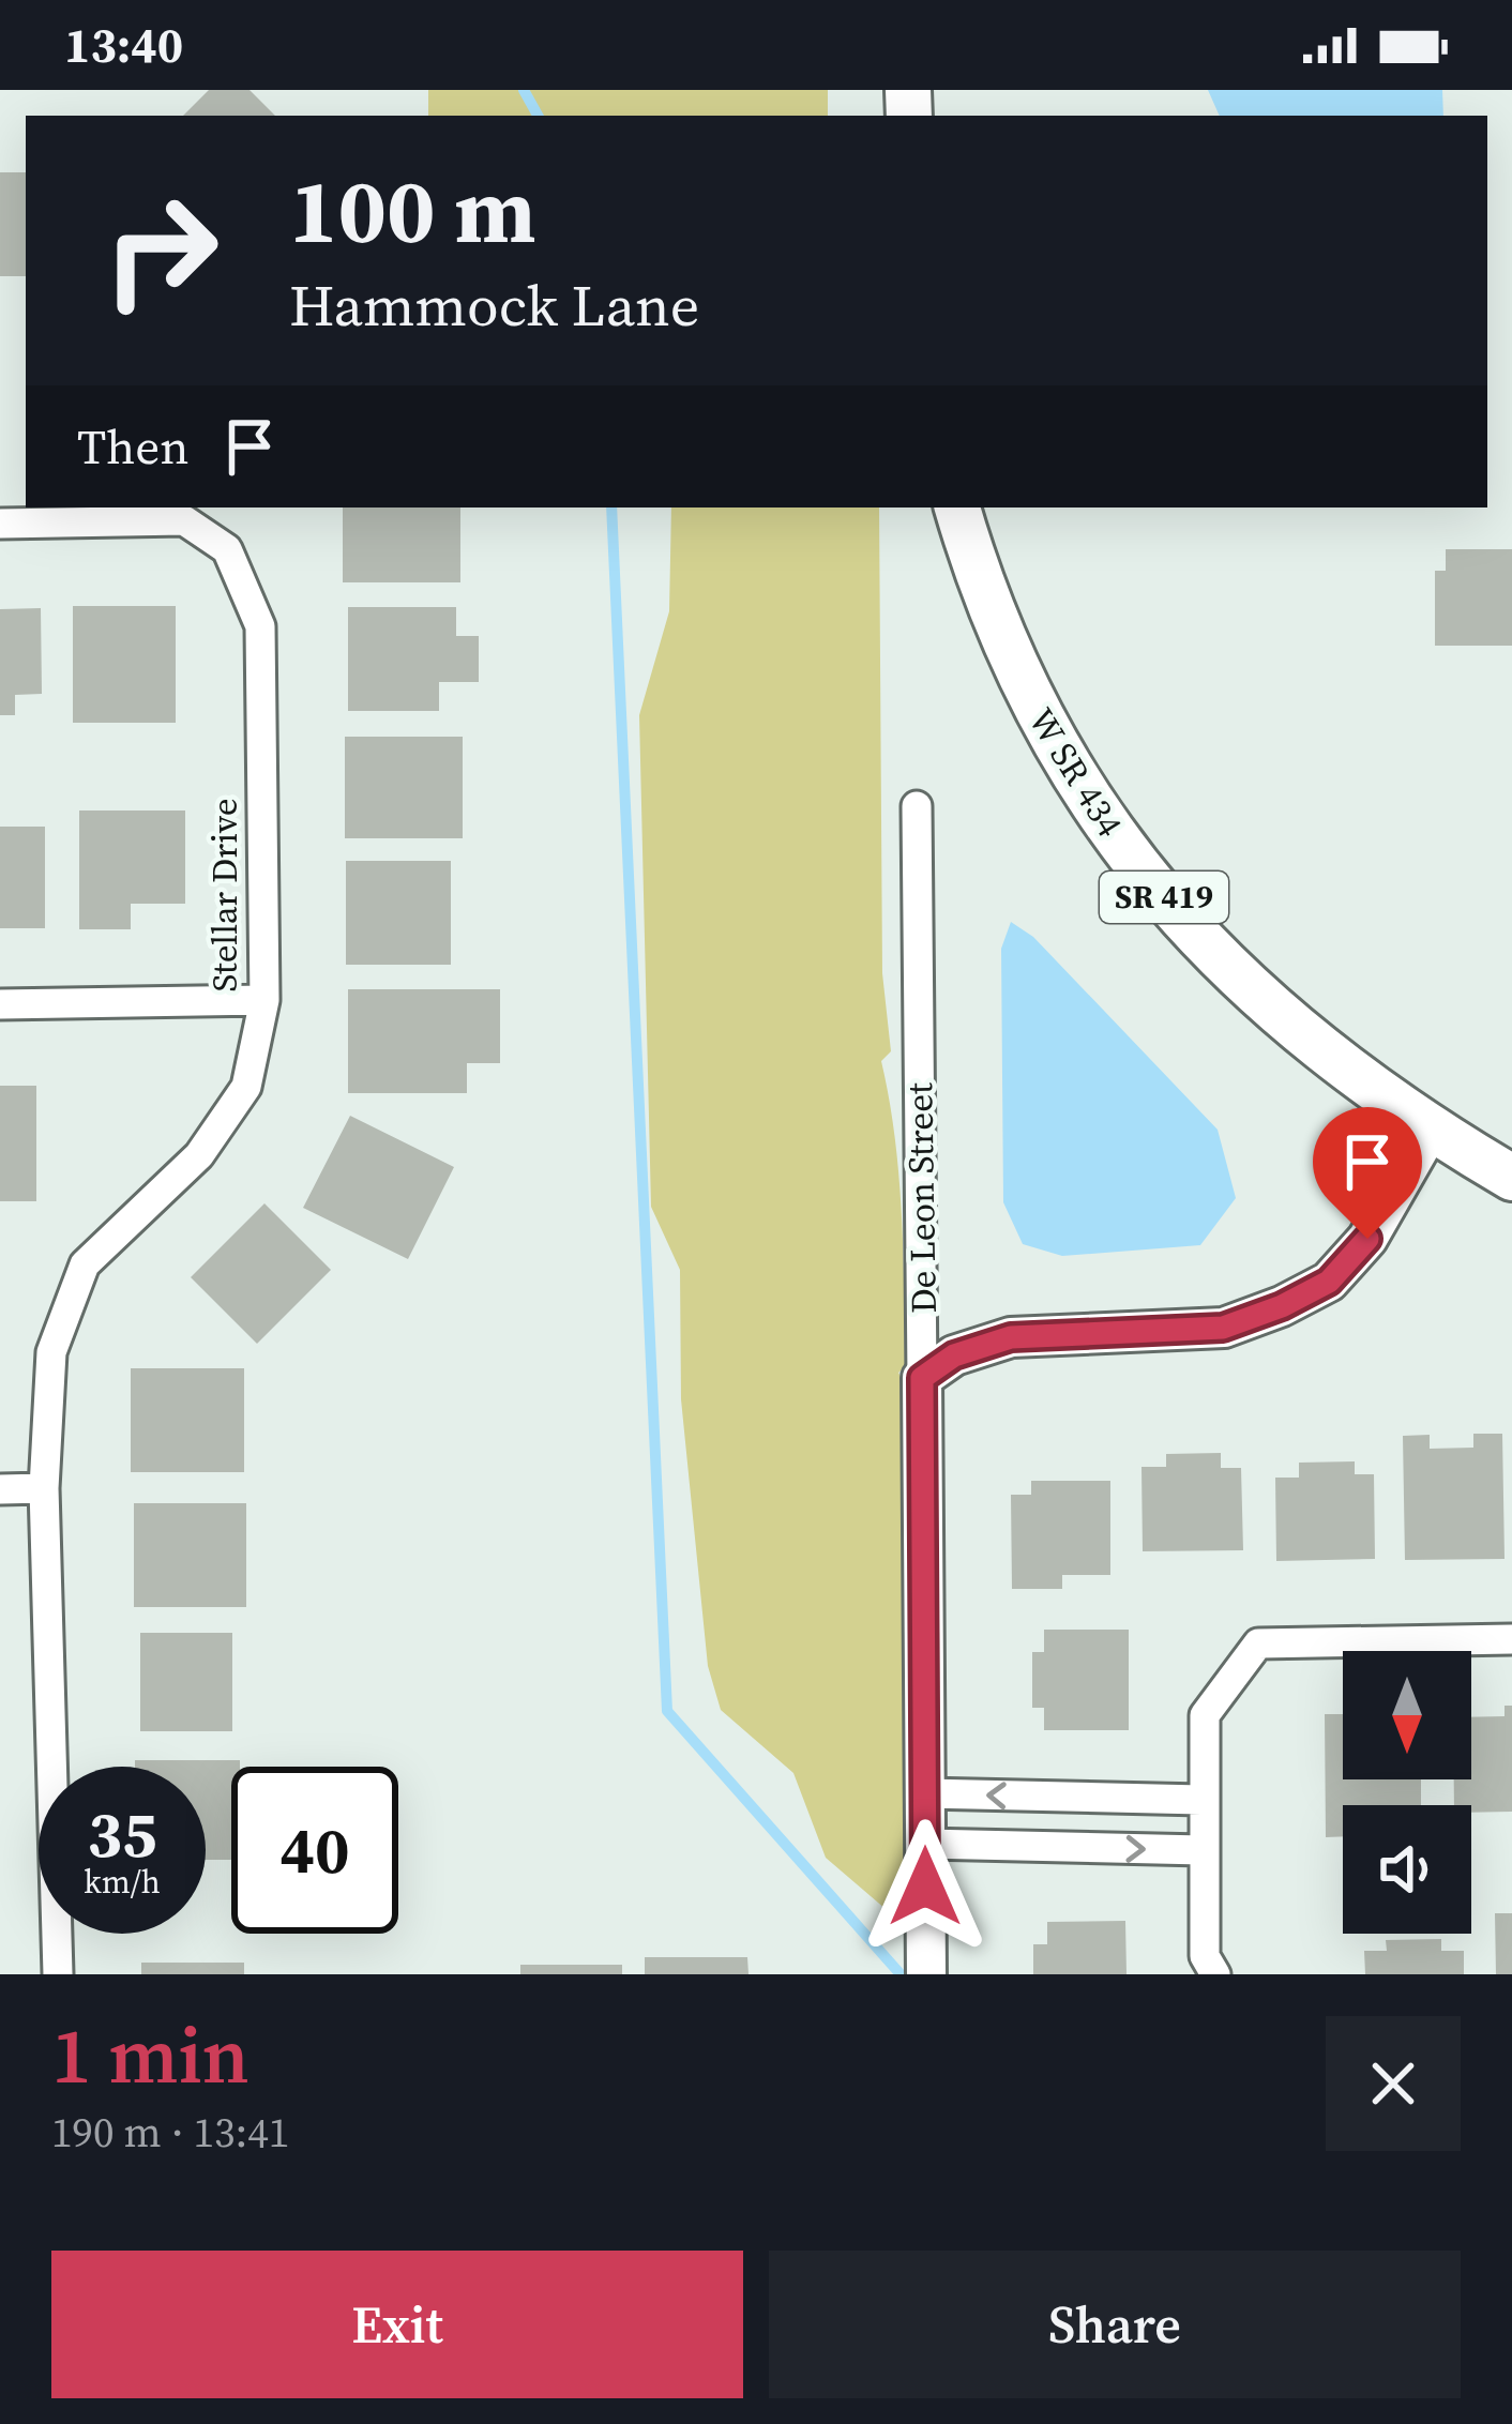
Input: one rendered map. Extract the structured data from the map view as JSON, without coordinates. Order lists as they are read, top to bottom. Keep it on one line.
{"streets":{"main road":["W SR 434","SR 419"],"street":["Stellar Drive","De Leon Street"]},"north":"bottom","page":{"status":"13:40","turn":["100 m","Hammock Lane"],"then":"Then","speed":"35 km/h","limit":"40","heading":["1 min","190 m · 13:41"],"buttons":["Exit","Share"]}}
